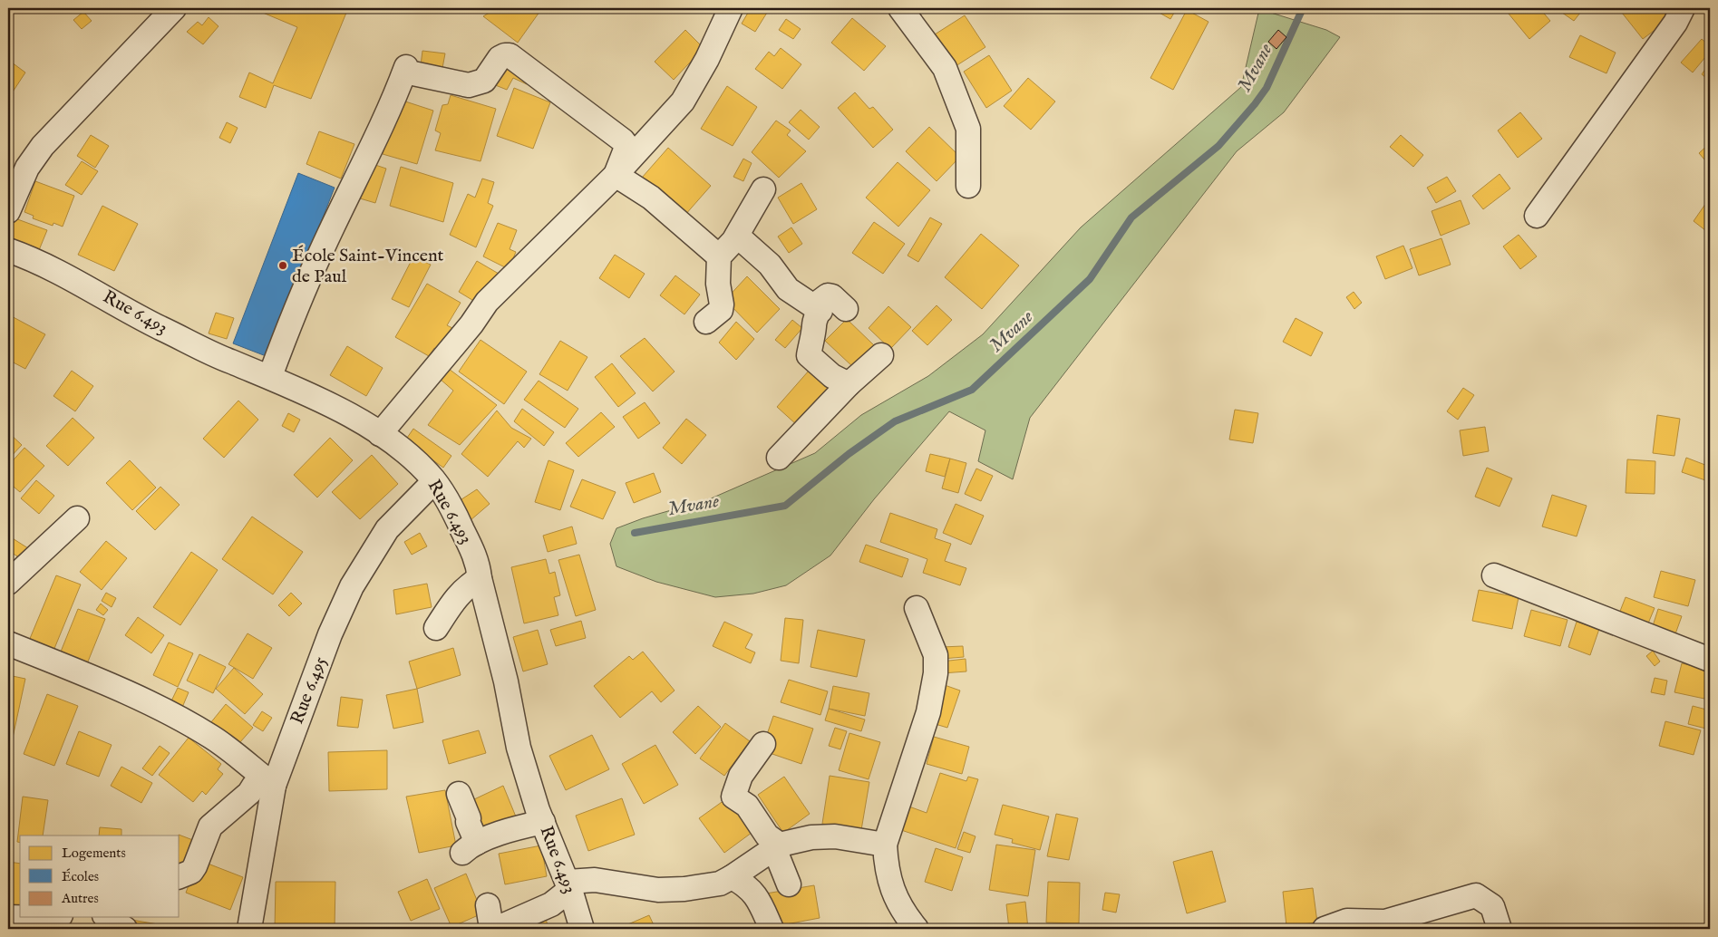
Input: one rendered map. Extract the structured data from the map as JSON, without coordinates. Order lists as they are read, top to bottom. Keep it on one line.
{"streets":{"street":["Rue 6.493","Rue 6.495"]},"crossings":[["Rue 6.493","Rue 6.495"]],"water":["Mvane"],"places":["École Saint-Vincent de Paul"],"legend":["Logements","Écoles","Autres"]}
